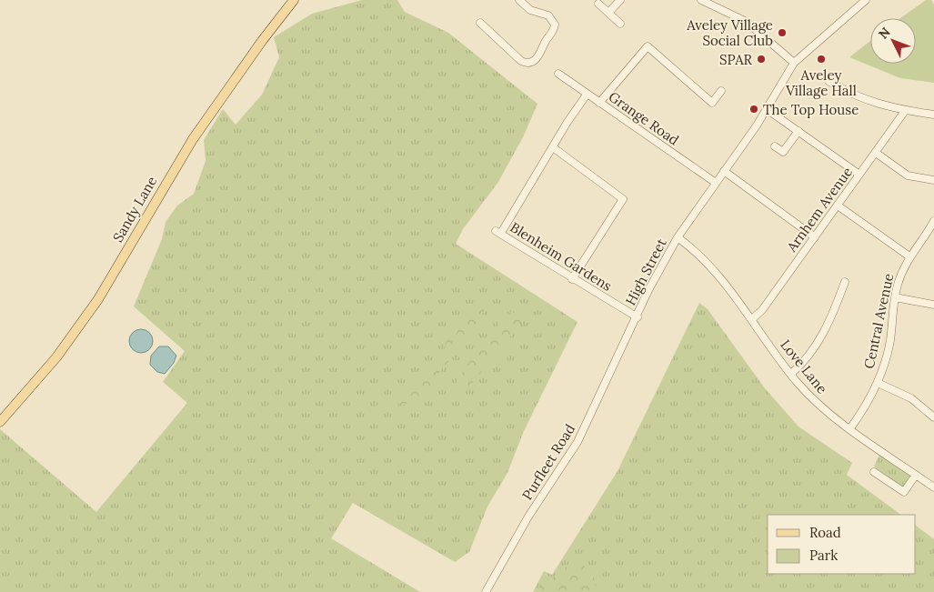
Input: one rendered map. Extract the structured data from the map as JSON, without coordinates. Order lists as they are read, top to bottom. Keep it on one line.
{"streets":{"main road":["Sandy Lane"],"street":["Grange Road","Arnhem Avenue","Blenheim Gardens","High Street","Central Avenue","Love Lane","Purfleet Road"]},"crossings":[["Arnhem Avenue","Love Lane"],["Blenheim Gardens","High Street"],["Blenheim Gardens","Purfleet Road"],["High Street","Love Lane"],["High Street","Purfleet Road"],["Central Avenue","Love Lane"]],"places":["Aveley Village Social Club","SPAR","Aveley Village Hall","The Top House"],"legend":["Road","Park"],"north":"top left"}
